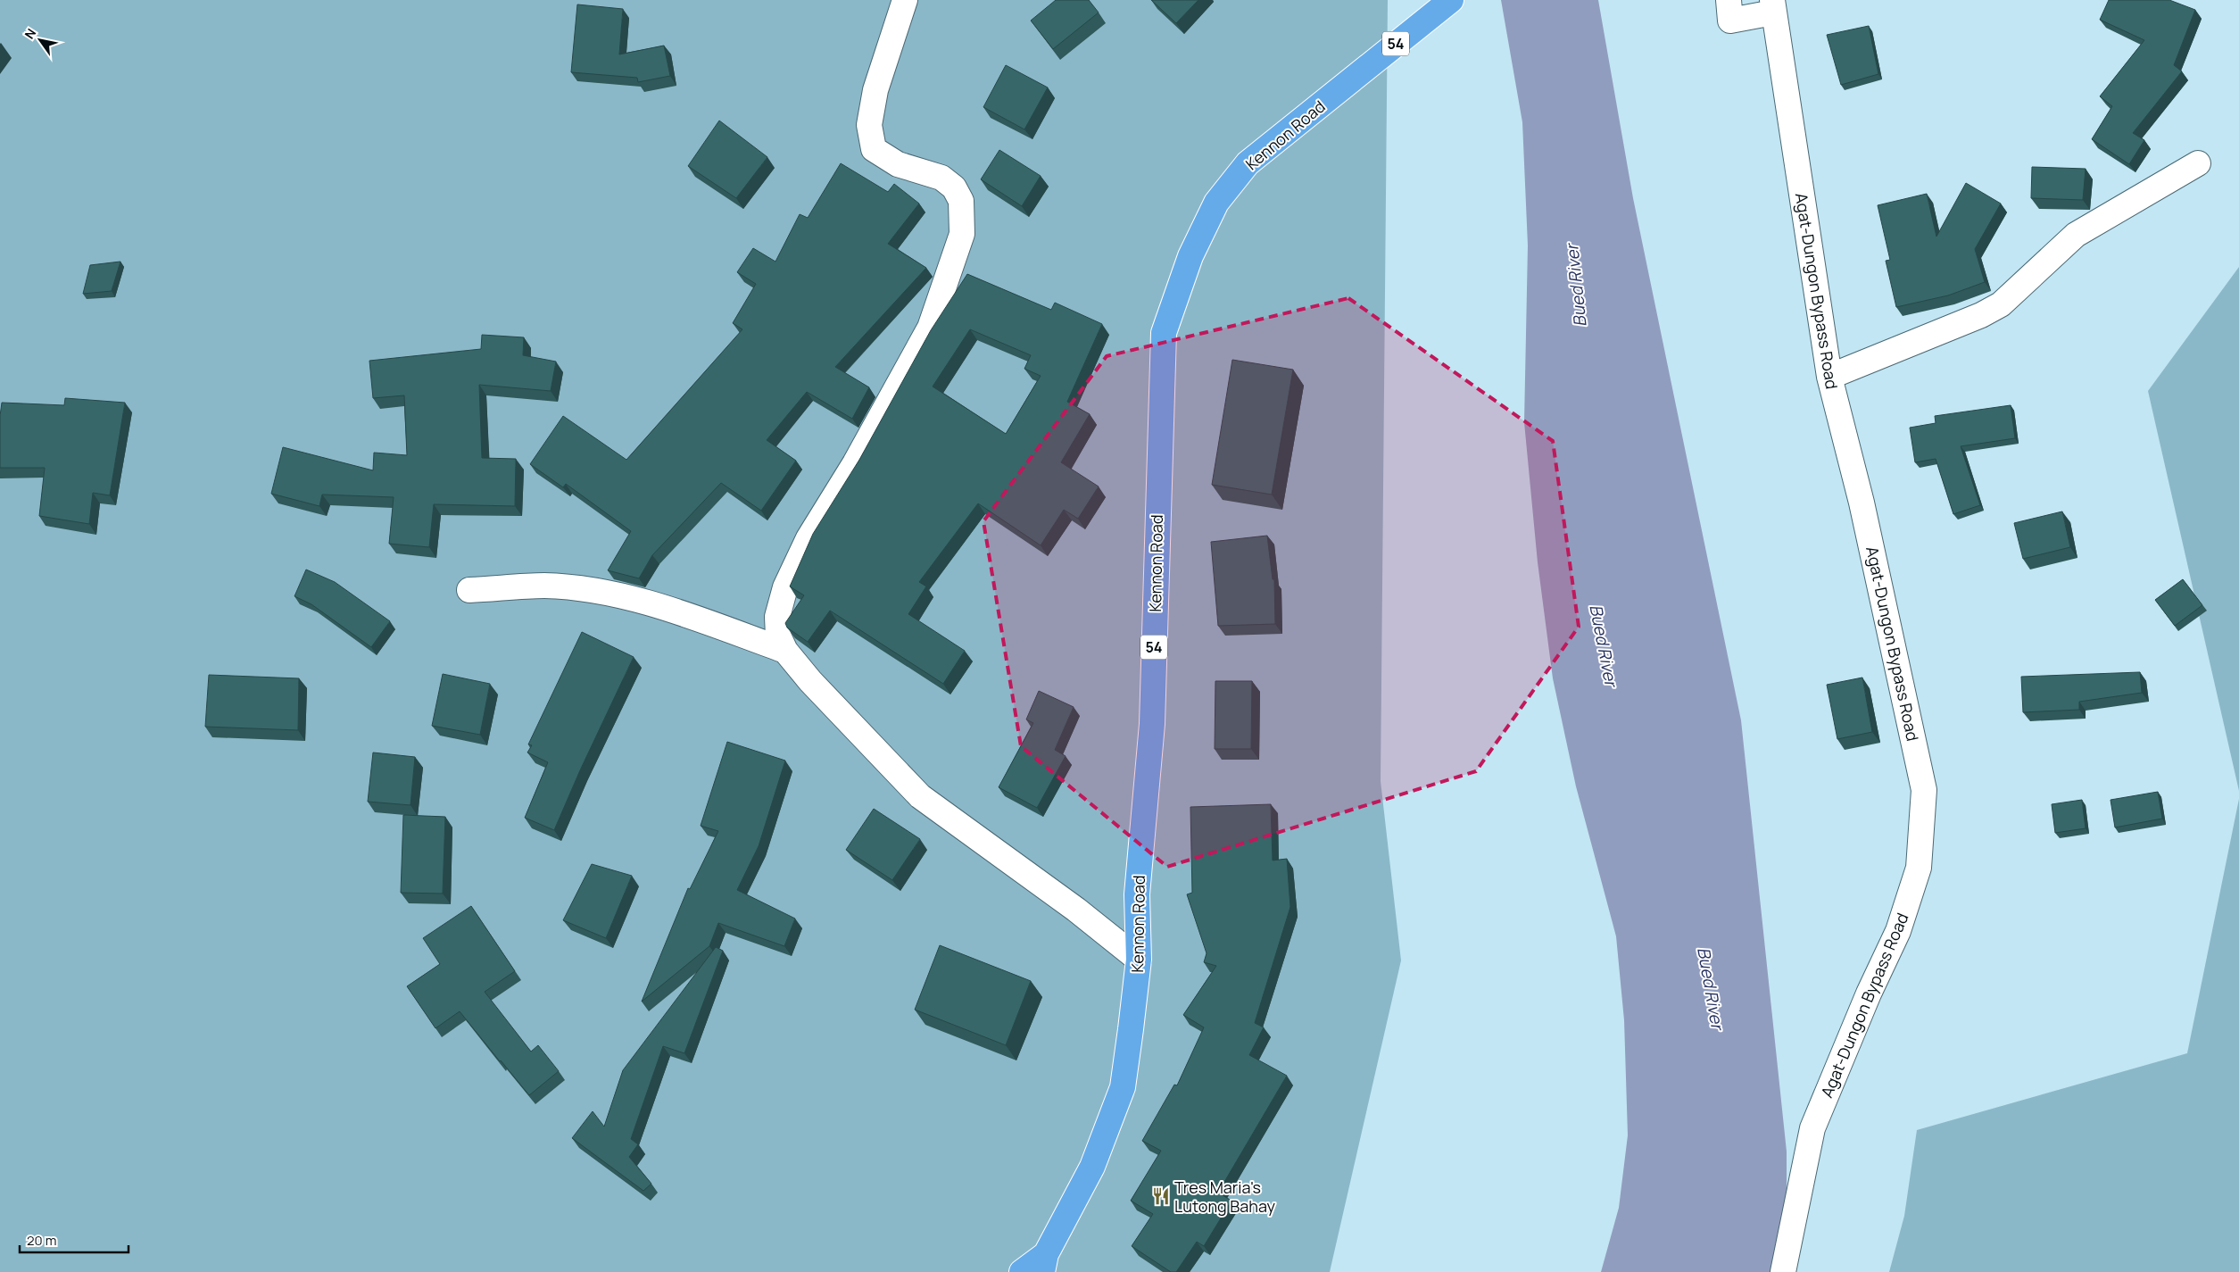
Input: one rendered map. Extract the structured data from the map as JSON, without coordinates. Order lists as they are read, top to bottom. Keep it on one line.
{"streets":{"highway":["54","Kennon Road"],"street":["Agat-Dungon Bypass Road"]},"water":["Bued River"],"places":{"restaurant":["Tres Maria's Lutong Bahay"]},"scale_bar":"20 m","north":"top left"}
